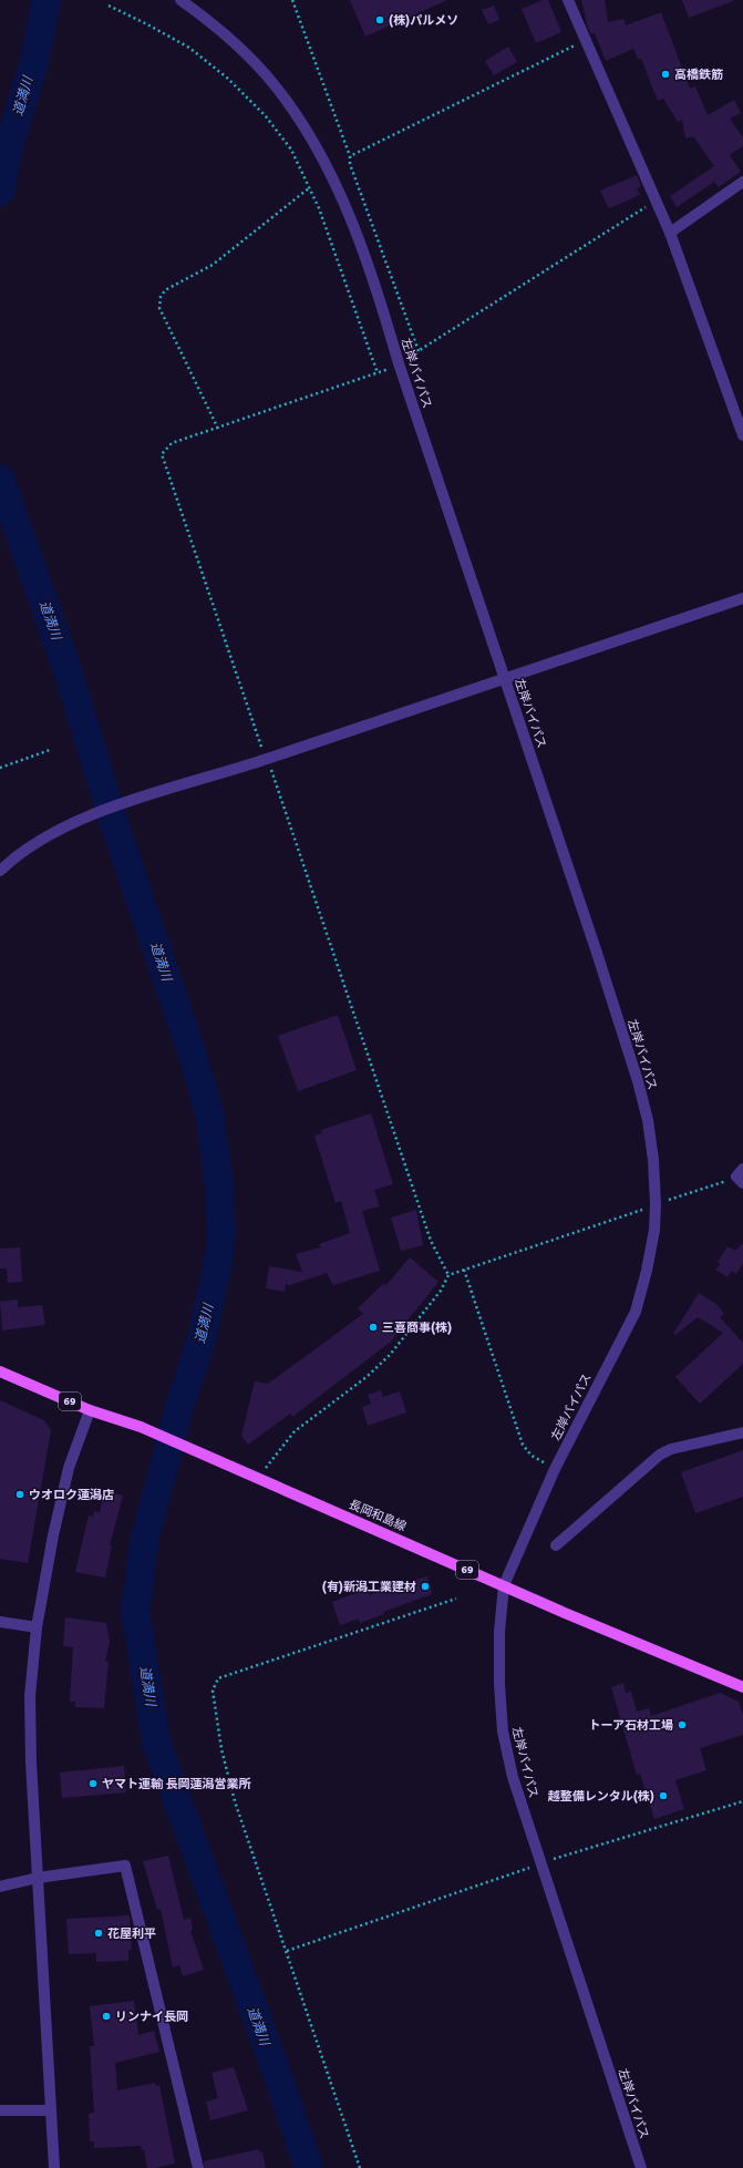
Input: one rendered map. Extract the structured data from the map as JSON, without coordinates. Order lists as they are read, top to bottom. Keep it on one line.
{"streets":{"main road":["69","長岡和島線"],"street":["左岸バイパス"]},"crossings":[["左岸バイパス","長岡和島線"]],"water":["道満川"],"places":["(株)パルメソ","高橋鉄筋","三喜商事(株)","ウオロク蓮潟店","(有)新潟工業建材","トーア石材工場","ヤマト運輸 長岡蓮潟営業所","越整備レンタル(株)","花屋利平","リンナイ長岡"]}
